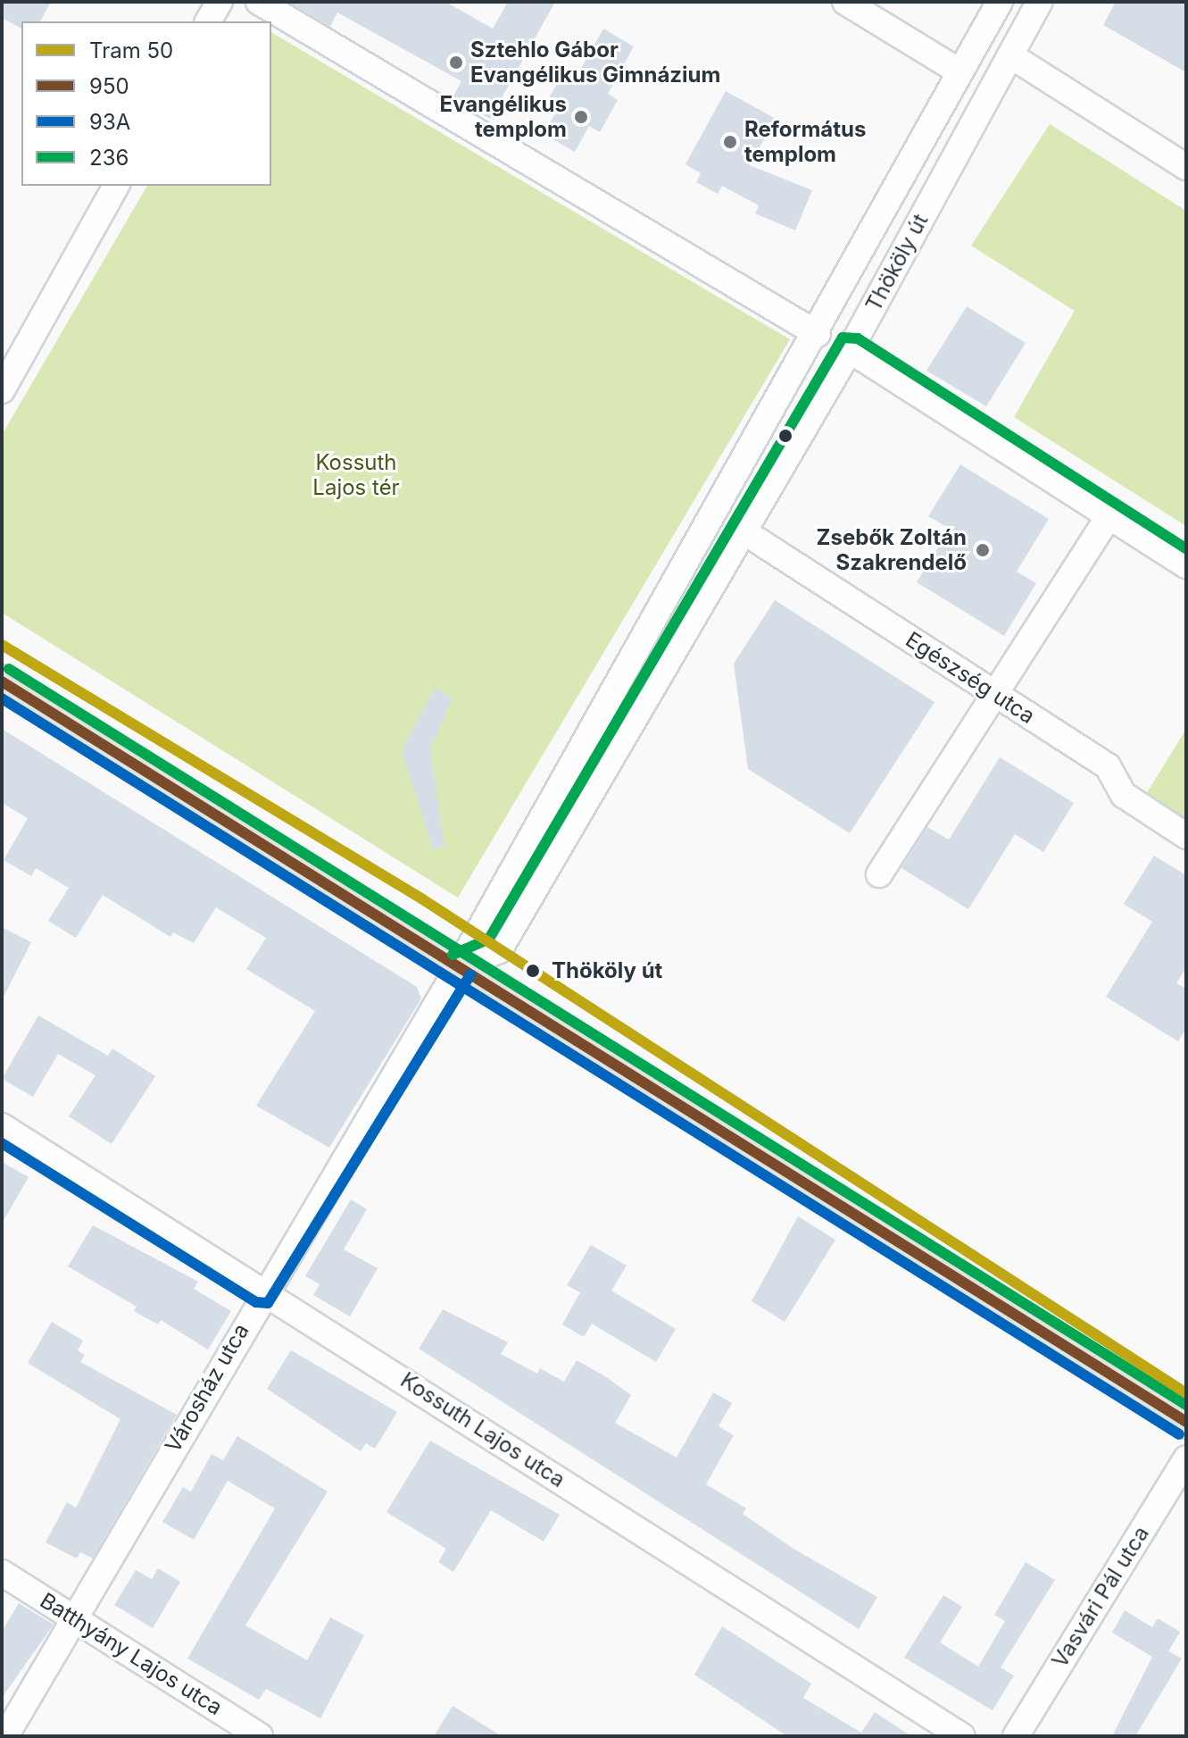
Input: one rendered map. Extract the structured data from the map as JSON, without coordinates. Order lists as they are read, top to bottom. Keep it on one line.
{"streets":{"street":["Thököly út","Egészség utca","Városház utca","Kossuth Lajos utca","Vasvári Pál utca","Batthyány Lajos utca"]},"crossings":[["Thököly út","Egészség utca"],["Thököly út","Városház utca"],["Városház utca","Kossuth Lajos utca"],["Városház utca","Batthyány Lajos utca"]],"parks":["Kossuth Lajos tér"],"places":["Sztehlo Gábor Evangélikus Gimnázium","Evangélikus templom","Református templom","Zsebők Zoltán Szakrendelő","Thököly út"],"lines":["transit line 236","tram line 50","transit line 950","transit line 93A"],"legend":["Tram 50","950","93A","236"]}
